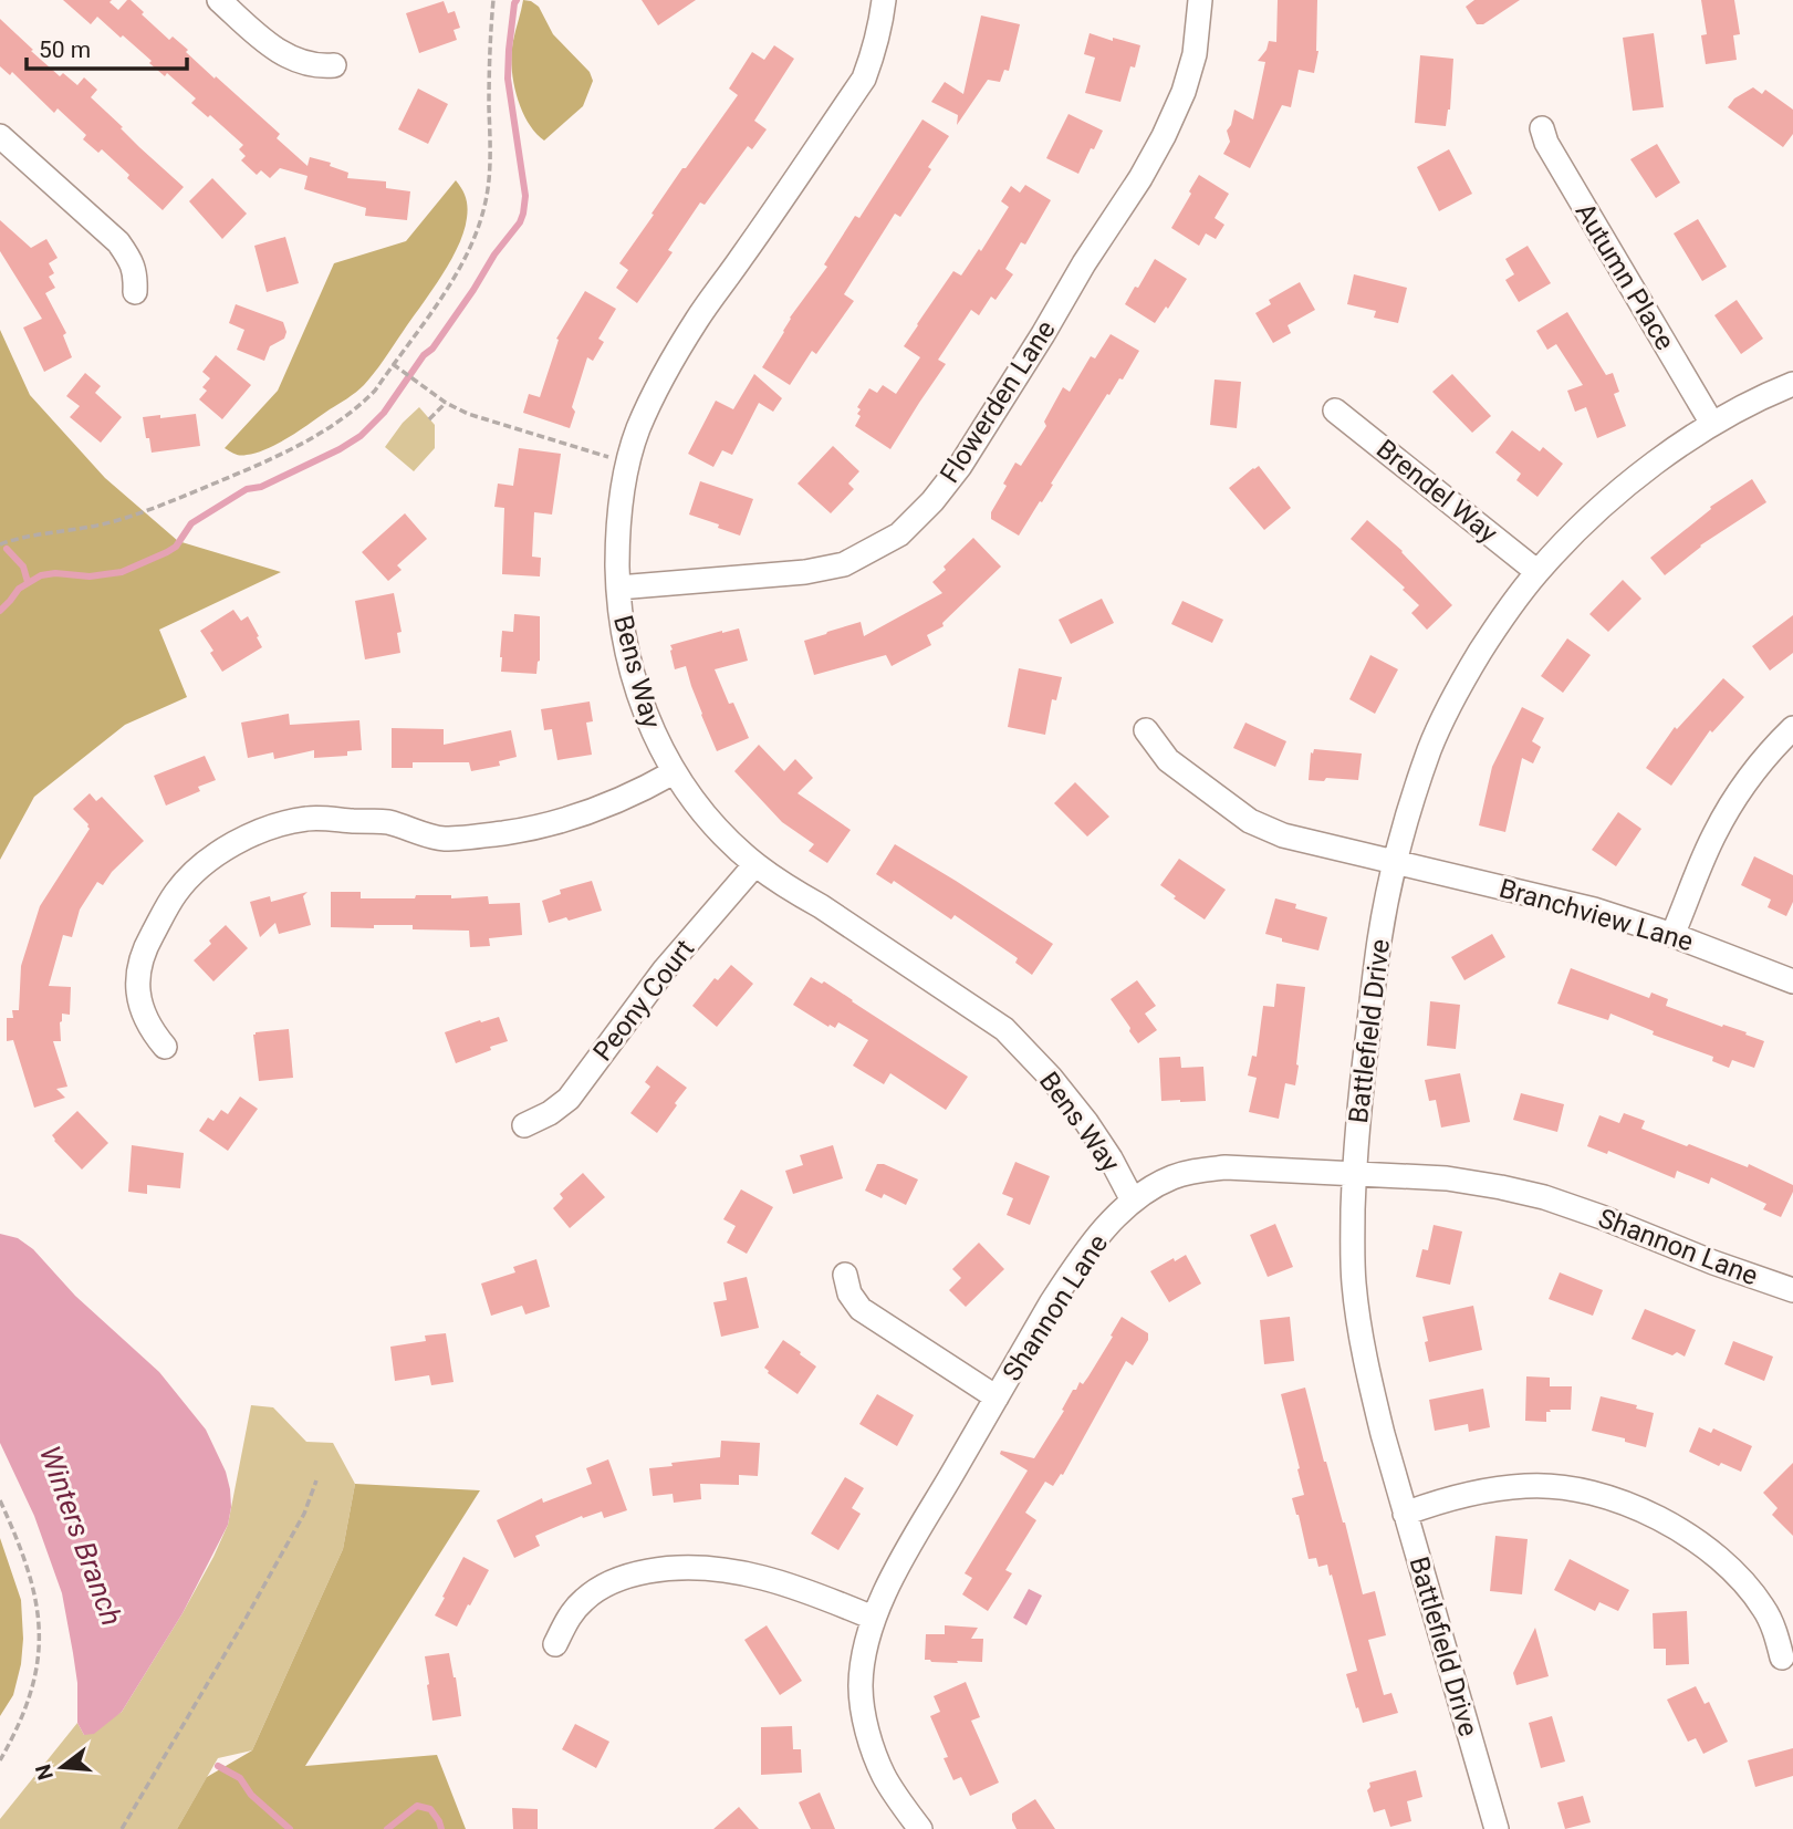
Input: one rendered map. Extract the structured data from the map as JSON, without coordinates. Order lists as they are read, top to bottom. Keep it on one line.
{"streets":{"street":["Autumn Place","Flowerden Lane","Brendel Way","Bens Way","Branchview Lane","Peony Court","Battlefield Drive","Shannon Lane"]},"crossings":[["Autumn Place","Battlefield Drive"],["Flowerden Lane","Bens Way"],["Brendel Way","Battlefield Drive"],["Bens Way","Peony Court"],["Bens Way","Shannon Lane"],["Branchview Lane","Battlefield Drive"],["Battlefield Drive","Shannon Lane"]],"water":["Winters Branch"],"scale_bar":"50 m","north":"left"}
